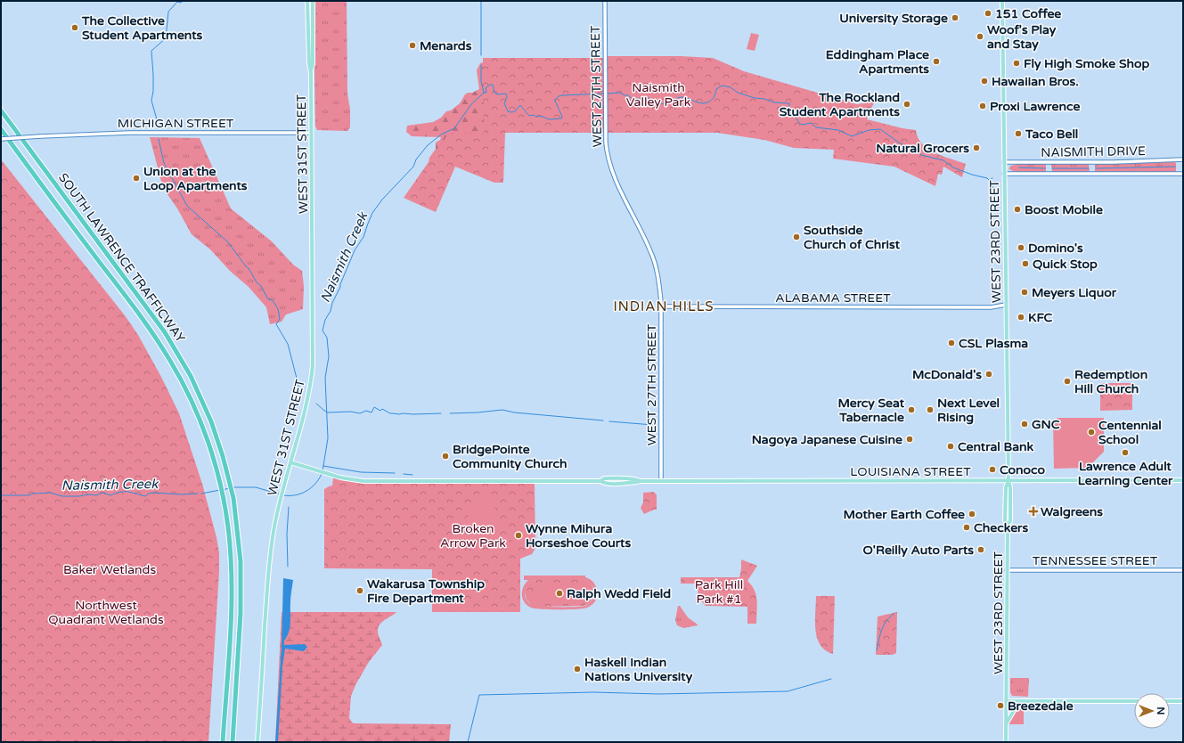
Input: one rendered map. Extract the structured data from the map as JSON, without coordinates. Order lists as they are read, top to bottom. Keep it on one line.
{"streets":{"highway":["SOUTH LAWRENCE TRAFFICWAY"],"main road":["WEST 31ST STREET","WEST 23RD STREET","LOUISIANA STREET"],"street":["WEST 27TH STREET","MICHIGAN STREET","NAISMITH DRIVE","ALABAMA STREET","TENNESSEE STREET"]},"crossings":[["WEST 27TH STREET","ALABAMA STREET"],["WEST 27TH STREET","LOUISIANA STREET"],["MICHIGAN STREET","WEST 31ST STREET"],["NAISMITH DRIVE","WEST 23RD STREET"],["WEST 31ST STREET","LOUISIANA STREET"],["WEST 23RD STREET","ALABAMA STREET"],["WEST 23RD STREET","LOUISIANA STREET"],["WEST 23RD STREET","TENNESSEE STREET"]],"districts":["INDIAN HILLS"],"water":["Naismith Creek"],"parks":["Naismith Valley Park","Broken Arrow Park","Baker Wetlands","Park Hill Park #1","Northwest Quadrant Wetlands"],"places":{"other":["151 Coffee","University Storage","The Collective Student Apartments","Woof's Play and Stay","Menards","Eddingham Place Apartments","Fly High Smoke Shop","Hawaiian Bros.","The Rockland Student Apartments","Proxi Lawrence","Taco Bell","Natural Grocers","Union at the Loop Apartments","Boost Mobile","Southside Church of Christ","Domino's","Quick Stop","Meyers Liquor","KFC","CSL Plasma","McDonald's","Redemption Hill Church","Mercy Seat Tabernacle","Next Level Rising","GNC","Centennial School","Nagoya Japanese Cuisine","Central Bank","Lawrence Adult Learning Center","BridgePointe Community Church","Conoco","Mother Earth Coffee","Checkers","Wynne Mihura Horseshoe Courts","O'Reilly Auto Parts","Wakarusa Township Fire Department","Ralph Wedd Field","Haskell Indian Nations University","Breezedale"],"health":["Walgreens"]},"north":"right"}
